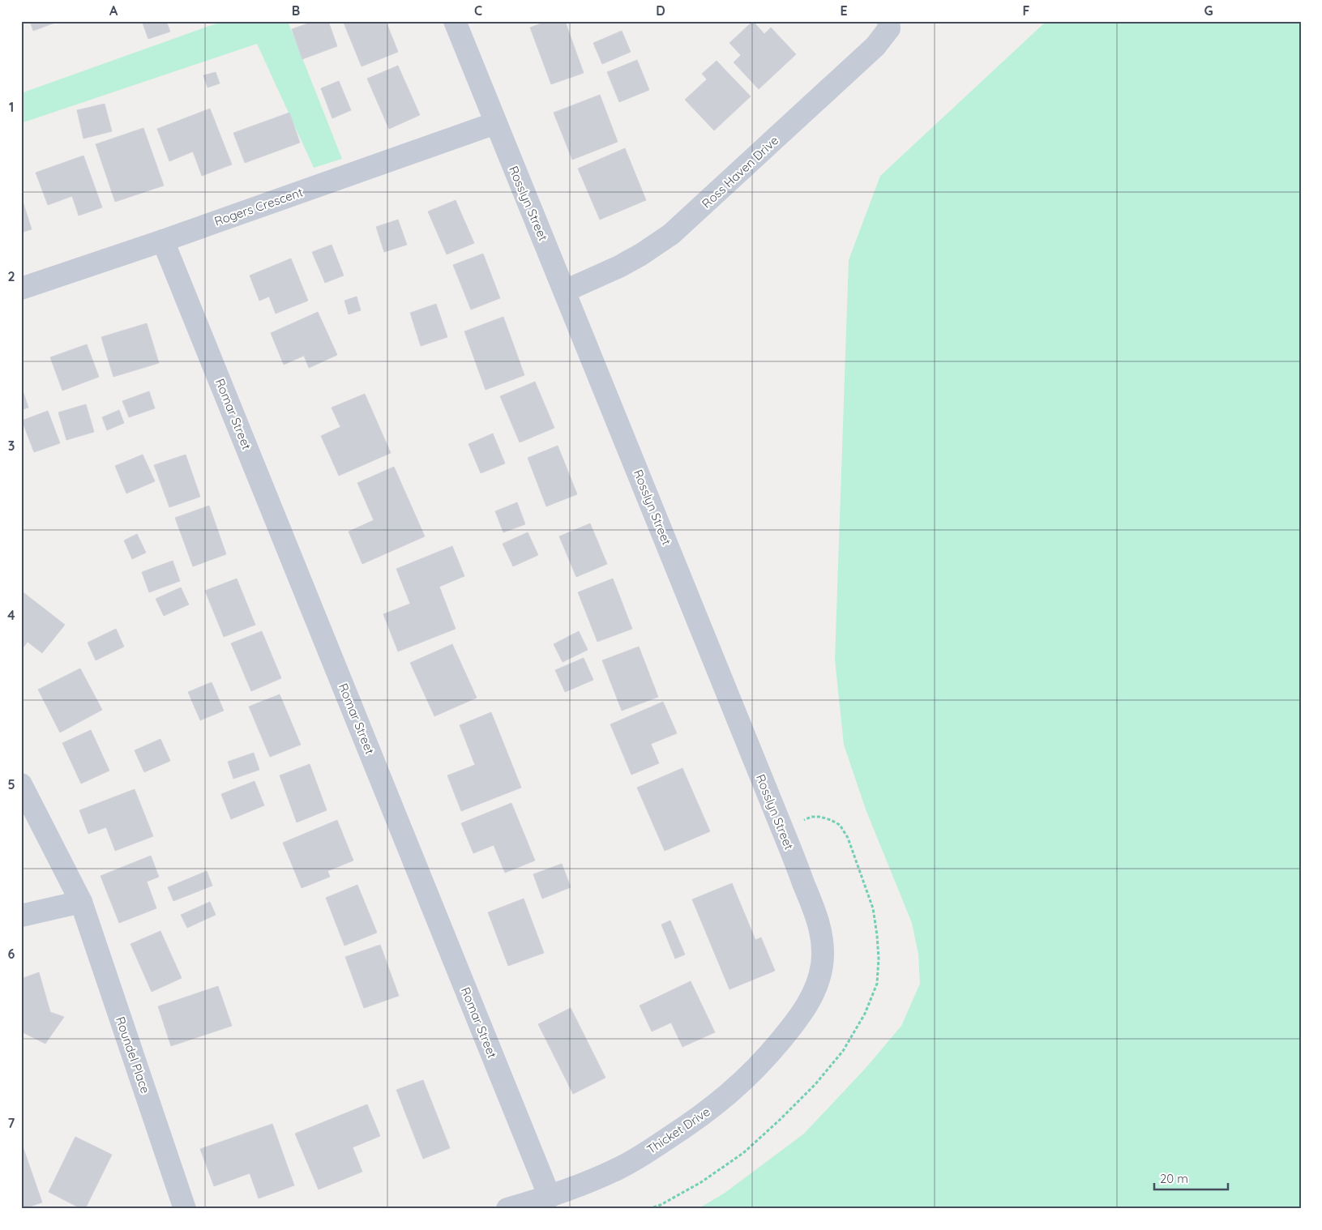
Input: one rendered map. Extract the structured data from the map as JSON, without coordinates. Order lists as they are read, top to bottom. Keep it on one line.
{"streets":{"street":["Ross Haven Drive","Rosslyn Street","Rogers Crescent","Romar Street","Roundel Place","Thicket Drive"]},"crossings":[["Ross Haven Drive","Rosslyn Street"],["Rosslyn Street","Rogers Crescent"],["Rosslyn Street","Thicket Drive"],["Rogers Crescent","Romar Street"],["Romar Street","Thicket Drive"]],"scale_bar":"20 m","grid":{"columns":["A","B","C","D","E","F","G"],"rows":["1","2","3","4","5","6","7"]}}
